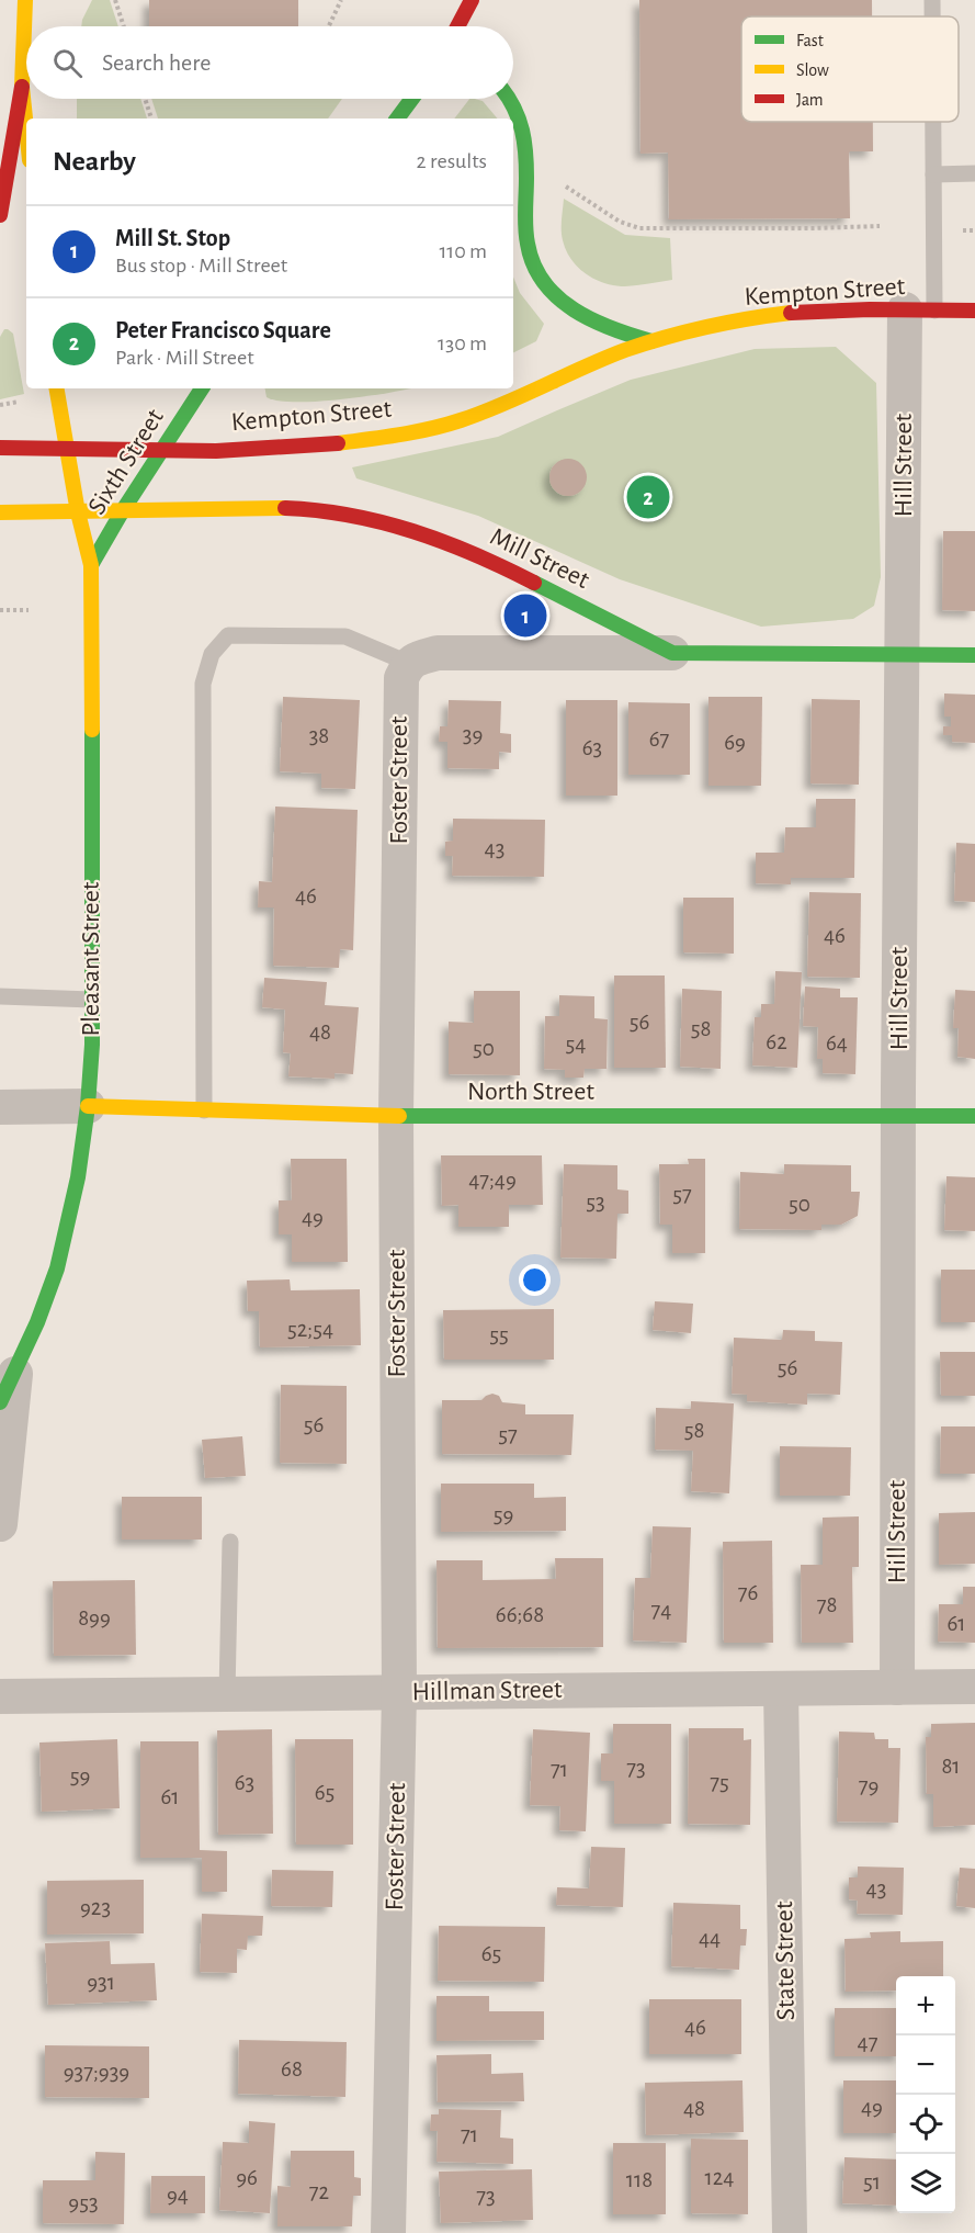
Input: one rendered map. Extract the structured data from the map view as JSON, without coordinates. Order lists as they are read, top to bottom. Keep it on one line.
{"streets":{"main road":["Kempton Street","Sixth Street","Mill Street","Pleasant Street","North Street"],"street":["Hill Street","Foster Street","Hillman Street","State Street"]},"crossings":[["Kempton Street","Sixth Street"],["Kempton Street","Hill Street"],["Kempton Street","Pleasant Street"],["Sixth Street","Mill Street"],["Sixth Street","Pleasant Street"],["Hill Street","Mill Street"],["Hill Street","North Street"],["Hill Street","Hillman Street"],["Mill Street","Pleasant Street"],["Foster Street","North Street"],["Foster Street","Hillman Street"],["Pleasant Street","North Street"],["Hillman Street","State Street"]],"house_numbers":["39","38","67","69","63","43","46","46","56","58","48","62","64","54","50","47;49","57","53","50","49","52;54","55","56","56","58","57","59","76","78","74","66;68","899","61","81","73","71","59","63","75","79","65","61","43","923","44","65","931","46","47","68","937;939","49","48","71","96","124","118","51","72","94","73","953"],"legend":["Fast","Slow","Jam"],"page":{"search":"Search here","heading":["Nearby","2 results"],"list":[{"mark":"1","name":"Mill St. Stop","note":"Bus stop · Mill Street","value":"110 m"},{"mark":"2","name":"Peter Francisco Square","note":"Park · Mill Street","value":"130 m"}],"pins":["2","1"],"map_buttons":["+","−"]}}
